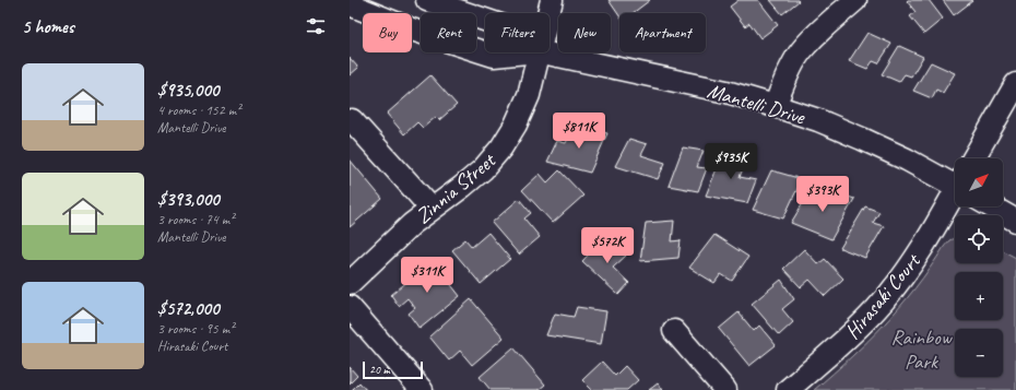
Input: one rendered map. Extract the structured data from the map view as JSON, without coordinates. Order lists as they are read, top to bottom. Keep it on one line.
{"streets":{"street":["Mantelli Drive","Zinnia Street","Hirasaki Court"]},"parks":["Rainbow Park"],"scale_bar":"20 m","north":"top right","page":{"heading":"5 homes","chip":["Buy","Rent","Filters","New","Apartment"],"list":[{"name":"$935,000","note":"4 rooms · 152 m² · Mantelli Drive"},{"name":"$393,000","note":"3 rooms · 74 m² · Mantelli Drive"},{"name":"$572,000","note":"3 rooms · 95 m² · Hirasaki Court"}],"price":["$811K","$935K","$393K","$572K","$311K"],"map_buttons":["+","−"],"scale":"20 m"}}
